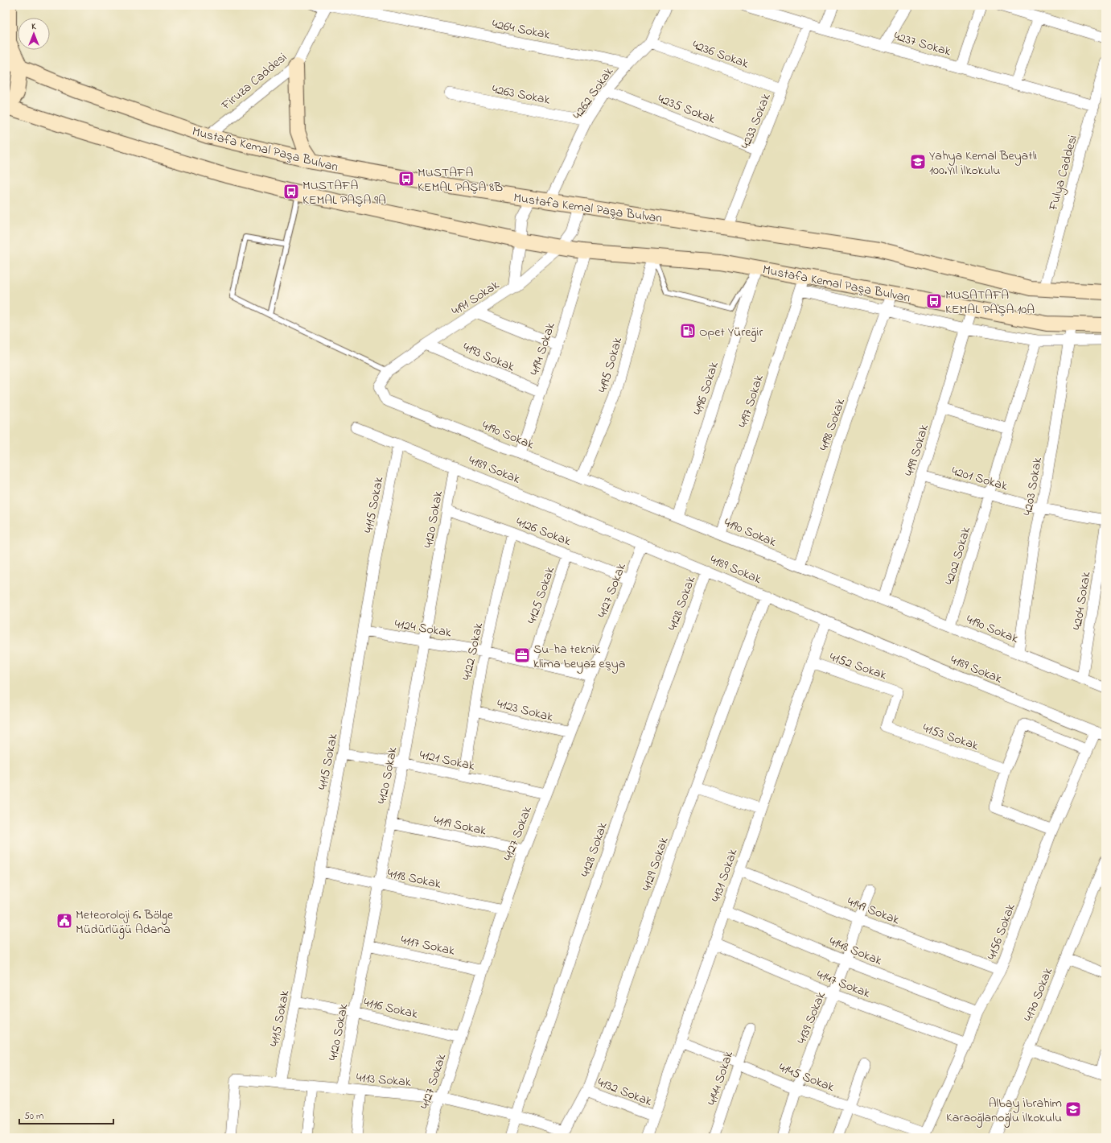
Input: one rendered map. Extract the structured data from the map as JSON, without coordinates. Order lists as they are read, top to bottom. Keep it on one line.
{"streets":{"main road":["Mustafa Kemal Paşa Bulvarı"],"street":["4264 Sokak","4237 Sokak","4236 Sokak","Firuza Caddesi","4262 Sokak","4263 Sokak","4235 Sokak","4233 Sokak","Fulya Caddesi","4191 Sokak","4194 Sokak","4193 Sokak","4195 Sokak","4196 Sokak","4197 Sokak","4198 Sokak","4190 Sokak","4199 Sokak","4189 Sokak","4201 Sokak","4203 Sokak","4115 Sokak","4120 Sokak","4126 Sokak","4202 Sokak","4127 Sokak","4125 Sokak","4204 Sokak","4128 Sokak","4124 Sokak","4122 Sokak","4152 Sokak","4123 Sokak","4153 Sokak","4121 Sokak","4119 Sokak","4129 Sokak","4131 Sokak","4118 Sokak","4149 Sokak","4156 Sokak","4117 Sokak","4148 Sokak","4147 Sokak","4170 Sokak","4116 Sokak","4139 Sokak","4145 Sokak","4144 Sokak","4113 Sokak","4132 Sokak"]},"crossings":[["4264 Sokak","4262 Sokak"],["4237 Sokak","4233 Sokak"],["4237 Sokak","Fulya Caddesi"],["4236 Sokak","4262 Sokak"],["4236 Sokak","4233 Sokak"],["Firuza Caddesi","Mustafa Kemal Paşa Bulvarı"],["4262 Sokak","4263 Sokak"],["4262 Sokak","4235 Sokak"],["4262 Sokak","Mustafa Kemal Paşa Bulvarı"],["4235 Sokak","4233 Sokak"],["4233 Sokak","Mustafa Kemal Paşa Bulvarı"],["Mustafa Kemal Paşa Bulvarı","Fulya Caddesi"],["Mustafa Kemal Paşa Bulvarı","4191 Sokak"],["Mustafa Kemal Paşa Bulvarı","4194 Sokak"],["Mustafa Kemal Paşa Bulvarı","4195 Sokak"],["Mustafa Kemal Paşa Bulvarı","4196 Sokak"],["Mustafa Kemal Paşa Bulvarı","4197 Sokak"],["Mustafa Kemal Paşa Bulvarı","4198 Sokak"],["Mustafa Kemal Paşa Bulvarı","4199 Sokak"],["Mustafa Kemal Paşa Bulvarı","4203 Sokak"],["4191 Sokak","4193 Sokak"],["4191 Sokak","4190 Sokak"],["4194 Sokak","4193 Sokak"],["4194 Sokak","4190 Sokak"],["4195 Sokak","4190 Sokak"],["4196 Sokak","4190 Sokak"],["4197 Sokak","4190 Sokak"],["4198 Sokak","4190 Sokak"],["4190 Sokak","4199 Sokak"],["4190 Sokak","4203 Sokak"],["4190 Sokak","4202 Sokak"],["4190 Sokak","4204 Sokak"],["4199 Sokak","4201 Sokak"],["4189 Sokak","4115 Sokak"],["4189 Sokak","4120 Sokak"],["4189 Sokak","4127 Sokak"],["4189 Sokak","4128 Sokak"],["4189 Sokak","4129 Sokak"],["4189 Sokak","4131 Sokak"],["4189 Sokak","4156 Sokak"],["4201 Sokak","4203 Sokak"],["4201 Sokak","4202 Sokak"],["4115 Sokak","4124 Sokak"],["4115 Sokak","4121 Sokak"],["4115 Sokak","4118 Sokak"],["4115 Sokak","4116 Sokak"],["4115 Sokak","4113 Sokak"],["4120 Sokak","4126 Sokak"],["4120 Sokak","4124 Sokak"],["4120 Sokak","4121 Sokak"],["4120 Sokak","4119 Sokak"],["4120 Sokak","4118 Sokak"],["4120 Sokak","4117 Sokak"],["4120 Sokak","4116 Sokak"],["4120 Sokak","4113 Sokak"],["4126 Sokak","4127 Sokak"],["4126 Sokak","4125 Sokak"],["4126 Sokak","4122 Sokak"],["4127 Sokak","4124 Sokak"],["4127 Sokak","4123 Sokak"],["4127 Sokak","4121 Sokak"],["4127 Sokak","4119 Sokak"],["4127 Sokak","4118 Sokak"],["4127 Sokak","4117 Sokak"],["4127 Sokak","4116 Sokak"],["4127 Sokak","4113 Sokak"],["4125 Sokak","4124 Sokak"],["4128 Sokak","4113 Sokak"],["4124 Sokak","4122 Sokak"],["4122 Sokak","4123 Sokak"],["4122 Sokak","4121 Sokak"],["4152 Sokak","4153 Sokak"],["4152 Sokak","4131 Sokak"],["4129 Sokak","4113 Sokak"],["4129 Sokak","4132 Sokak"],["4131 Sokak","4149 Sokak"],["4131 Sokak","4148 Sokak"],["4131 Sokak","4147 Sokak"],["4131 Sokak","4145 Sokak"],["4131 Sokak","4132 Sokak"],["4149 Sokak","4156 Sokak"],["4149 Sokak","4139 Sokak"],["4156 Sokak","4148 Sokak"],["4156 Sokak","4147 Sokak"],["4156 Sokak","4145 Sokak"],["4148 Sokak","4139 Sokak"],["4147 Sokak","4139 Sokak"],["4139 Sokak","4145 Sokak"],["4145 Sokak","4144 Sokak"]],"places":{"school or university":["Yahya Kemal Beyatlı 100.Yıl İlkokulu","Albay İbrahim Karaoğlanoğlu İlkokulu"],"bus stop":["MUSTAFA KEMAL PAŞA 8B","MUSTAFA KEMAL PAŞA 9A","MUSATAFA KEMAL PAŞA 10A"],"fuel station":["Opet Yüreğir"],"office":["Su-ha teknik klima beyaz eşya"],"public building":["Meteoroloji 6. Bölge Müdürlüğü Adana"]},"scale_bar":"50 m","north":"top"}
